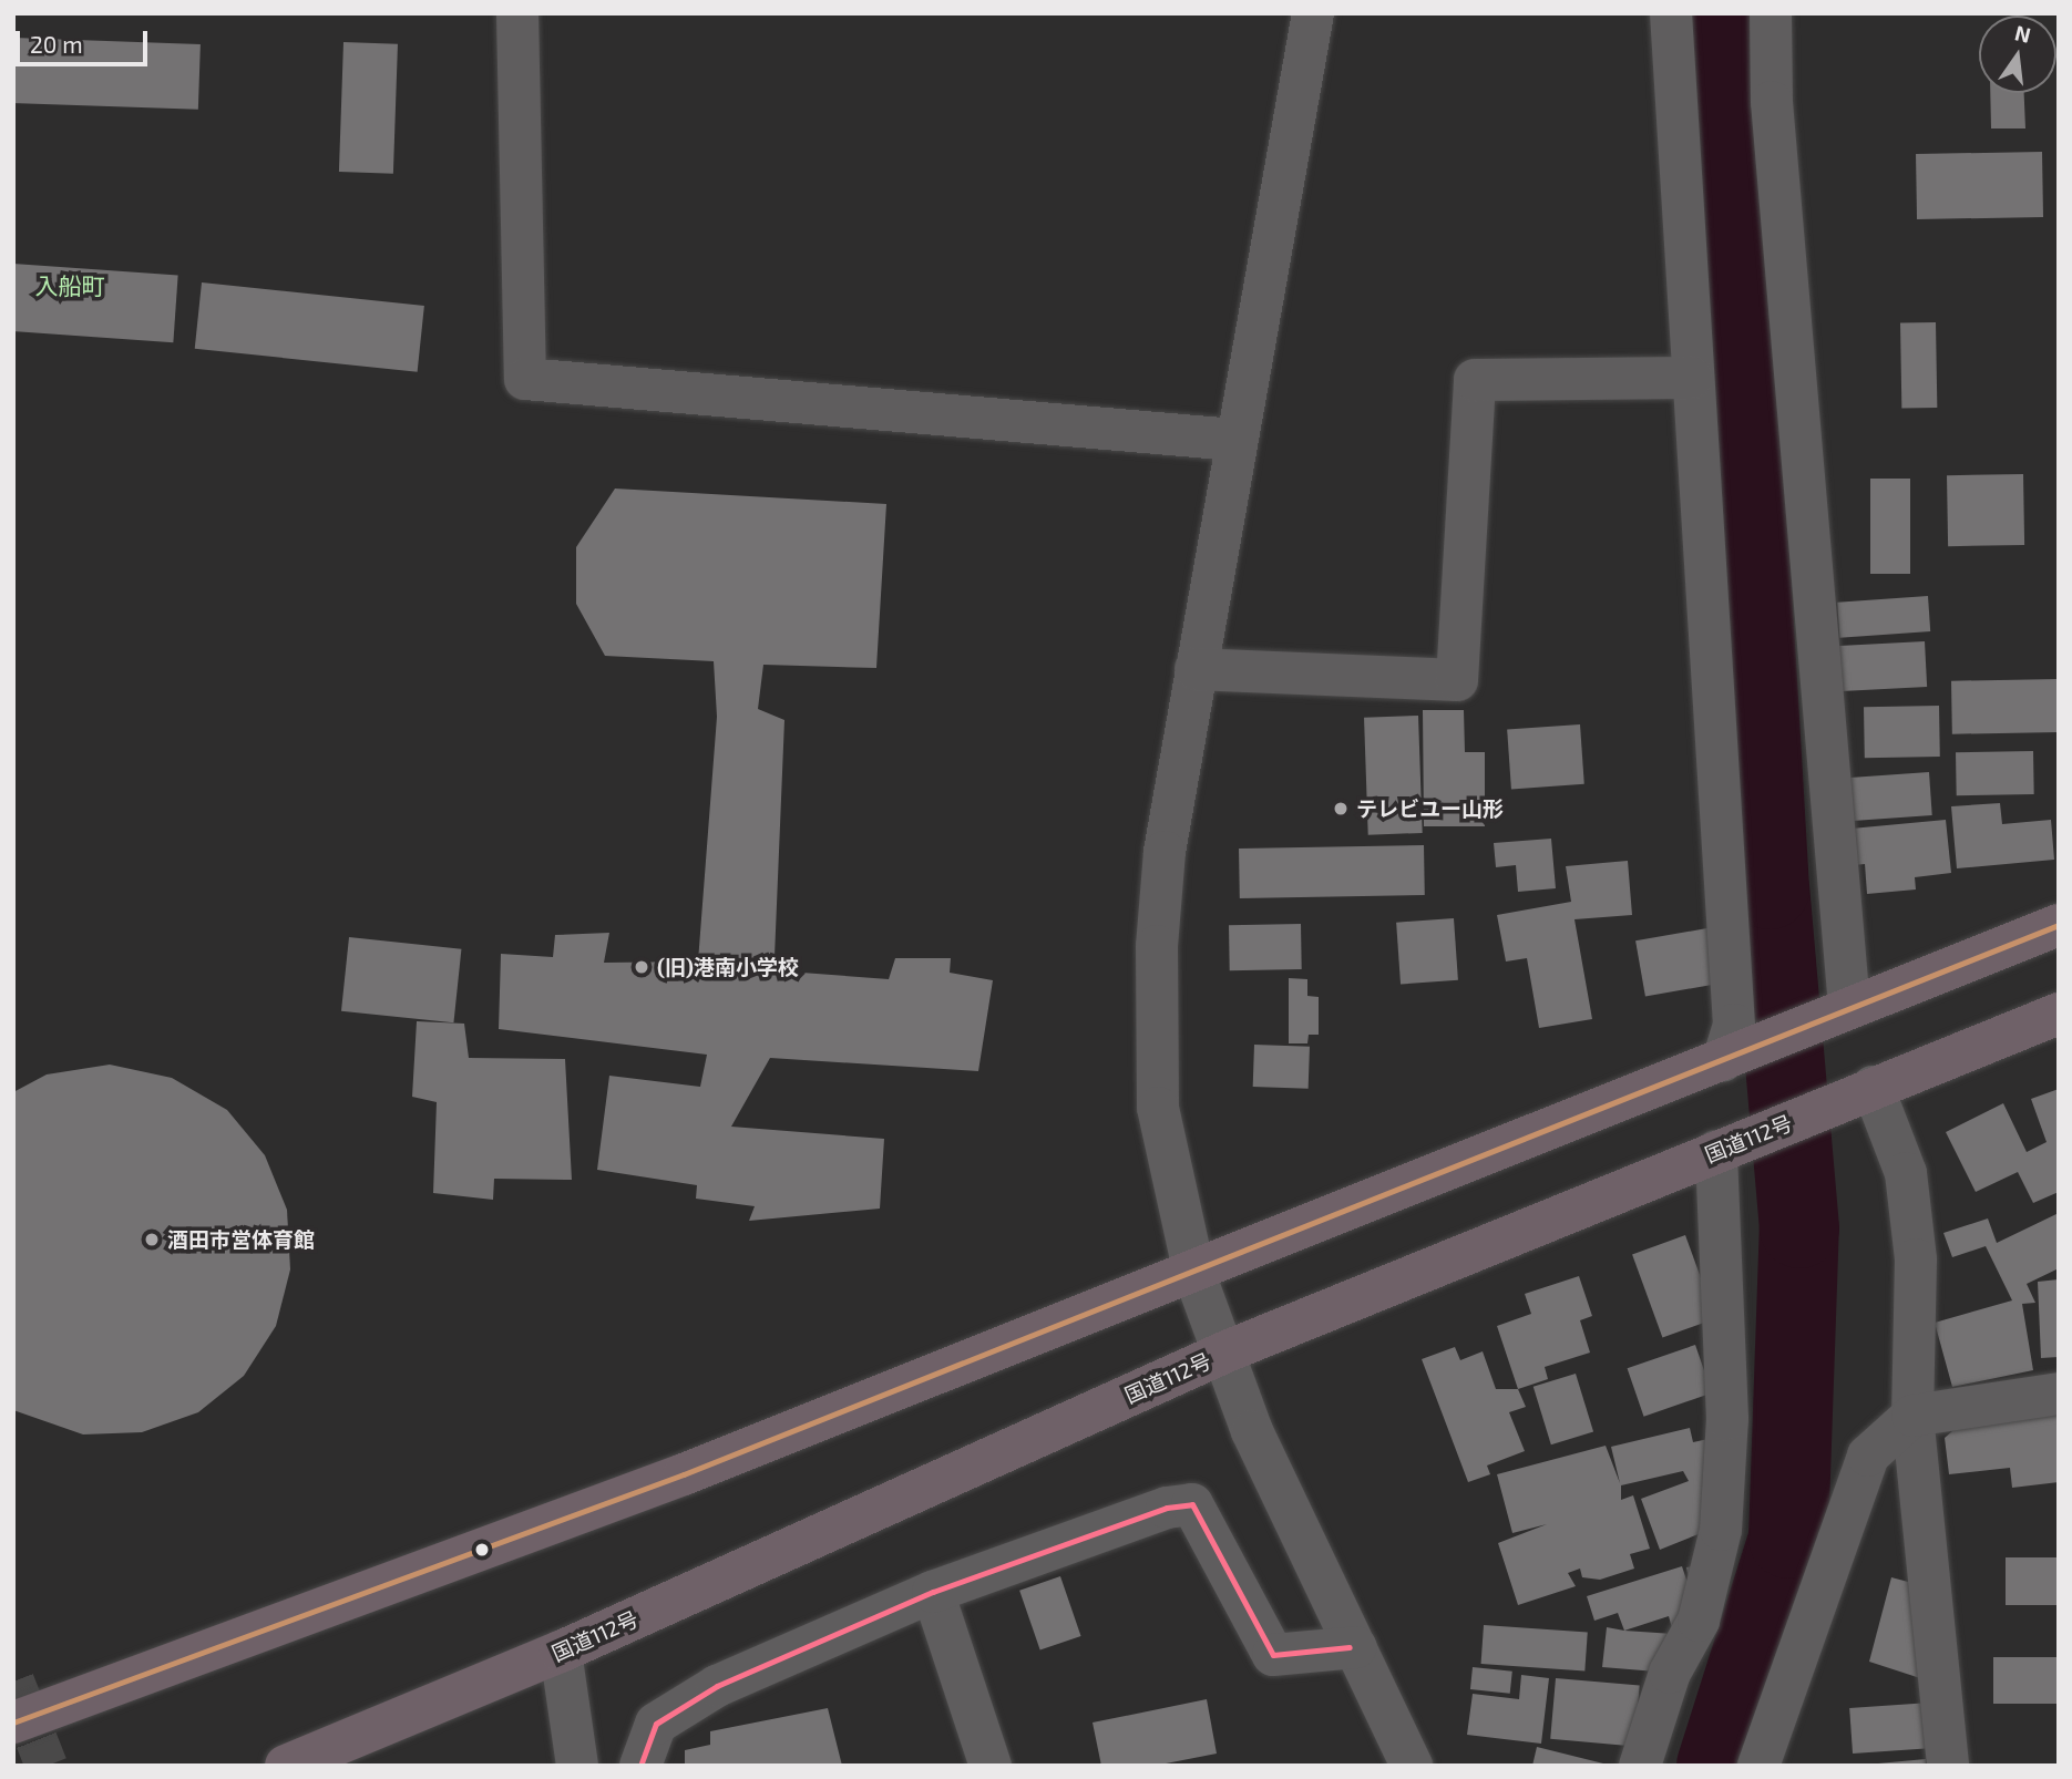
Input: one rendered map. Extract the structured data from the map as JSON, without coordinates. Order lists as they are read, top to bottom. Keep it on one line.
{"streets":{"highway":["国道112号"]},"districts":["入船町"],"places":["テレビユー山形","(旧)港南小学校","酒田市営体育館"],"scale_bar":"20 m","north":"top"}
